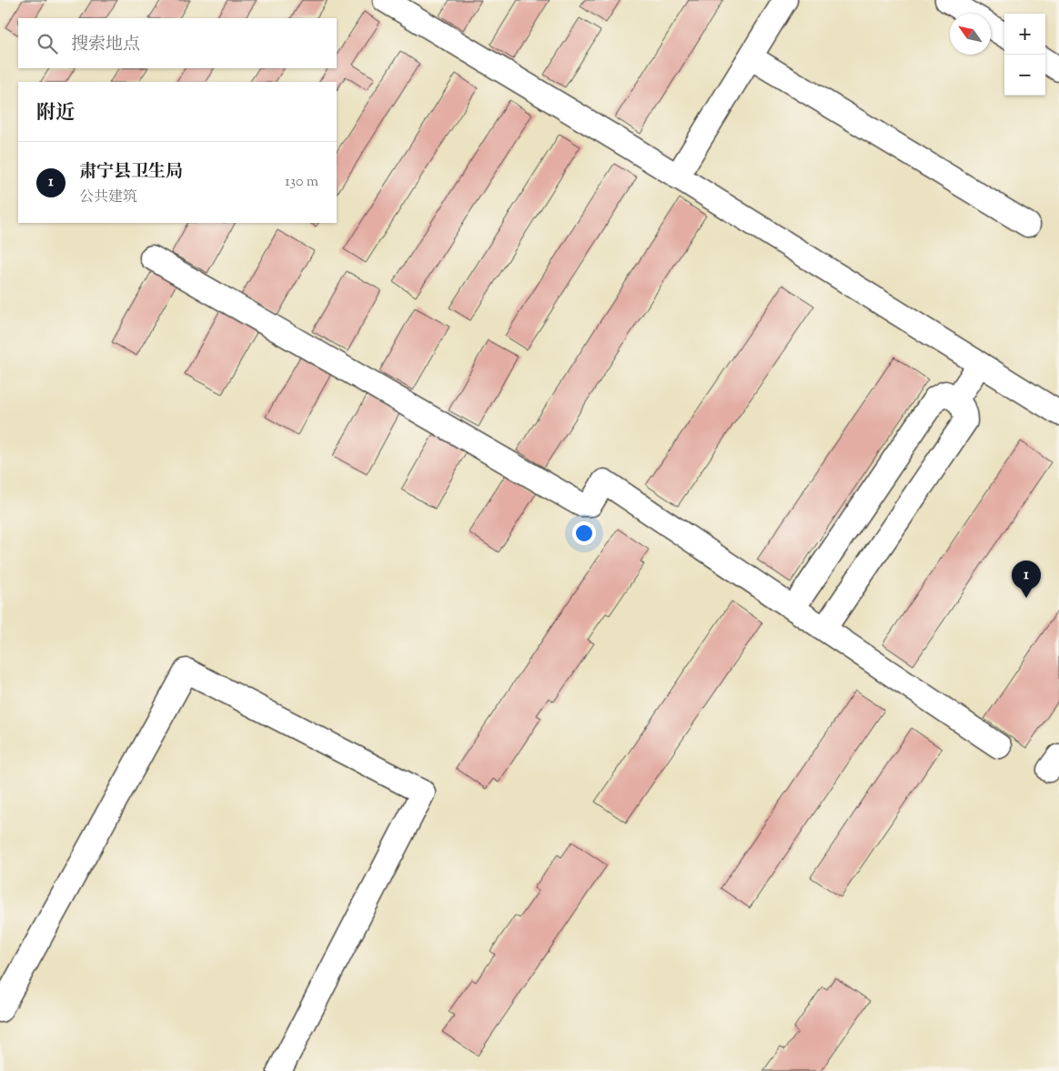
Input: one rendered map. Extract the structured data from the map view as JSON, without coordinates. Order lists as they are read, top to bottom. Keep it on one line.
{"north":"top left","page":{"map_buttons":["+","−"],"search":"搜索地点","heading":"附近","list":[{"mark":"1","name":"肃宁县卫生局","note":"公共建筑","value":"130 m"}],"pins":"1"}}
